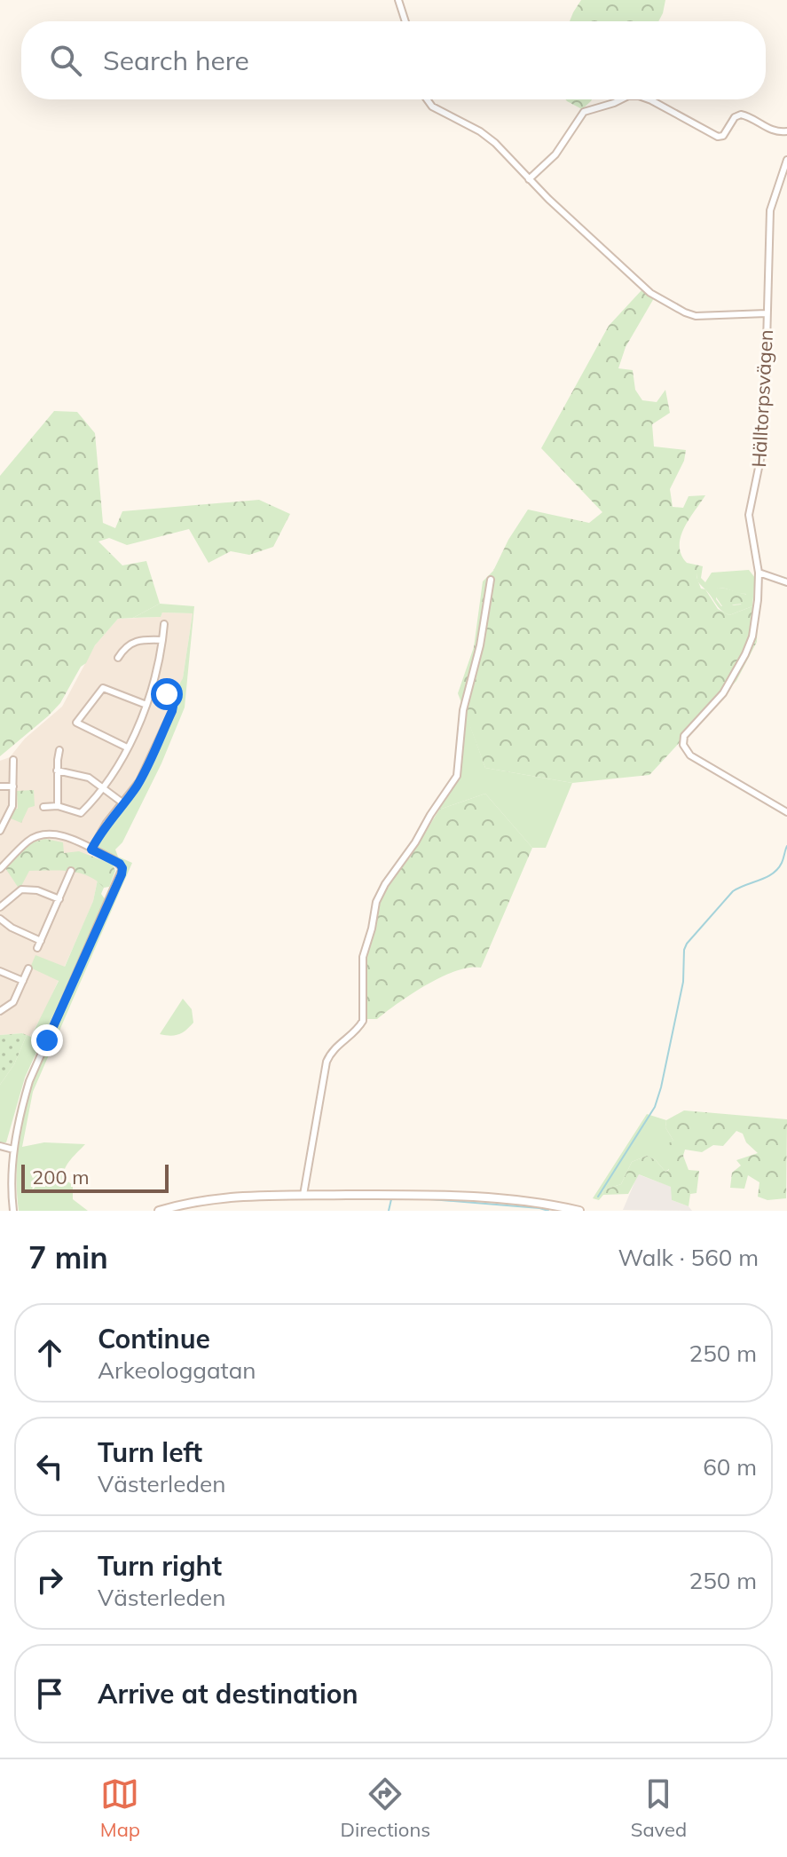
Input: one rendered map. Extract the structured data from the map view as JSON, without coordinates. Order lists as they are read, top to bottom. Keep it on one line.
{"streets":{"street":["Hälltorpsvägen"]},"scale_bar":"200 m","page":{"search":"Search here","scale":"200 m","heading":["7 min","Walk · 560 m"],"list":[["Continue","Arkeologgatan","250 m"],["Turn left","Västerleden","60 m"],["Turn right","Västerleden","250 m"],"Arrive at destination"],"nav":["Map","Directions","Saved"]}}
